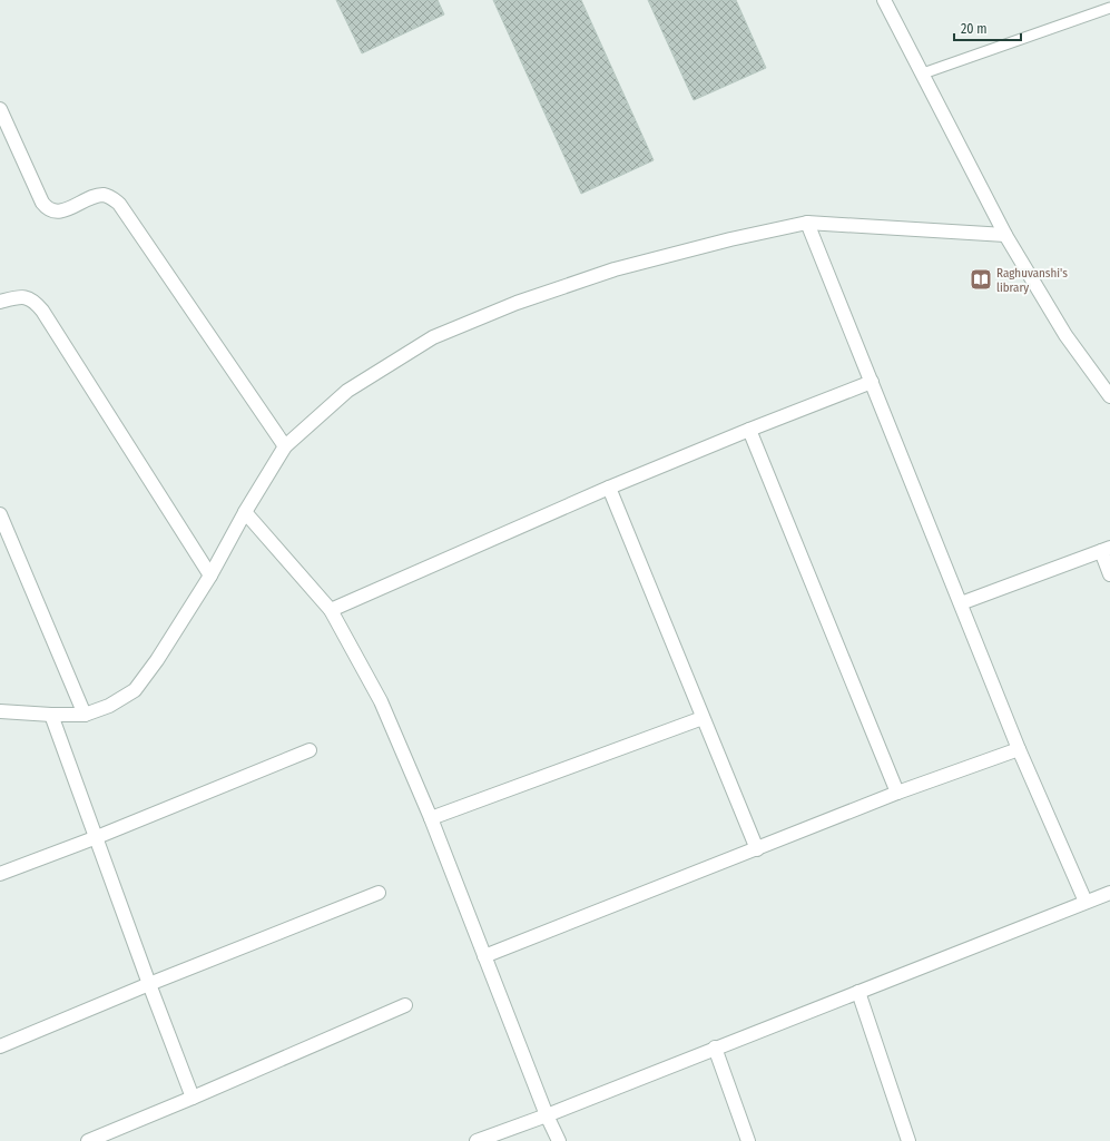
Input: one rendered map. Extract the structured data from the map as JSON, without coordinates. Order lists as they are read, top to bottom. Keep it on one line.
{"places":{"library":["Raghuvanshi's library"]},"scale_bar":"20 m"}
